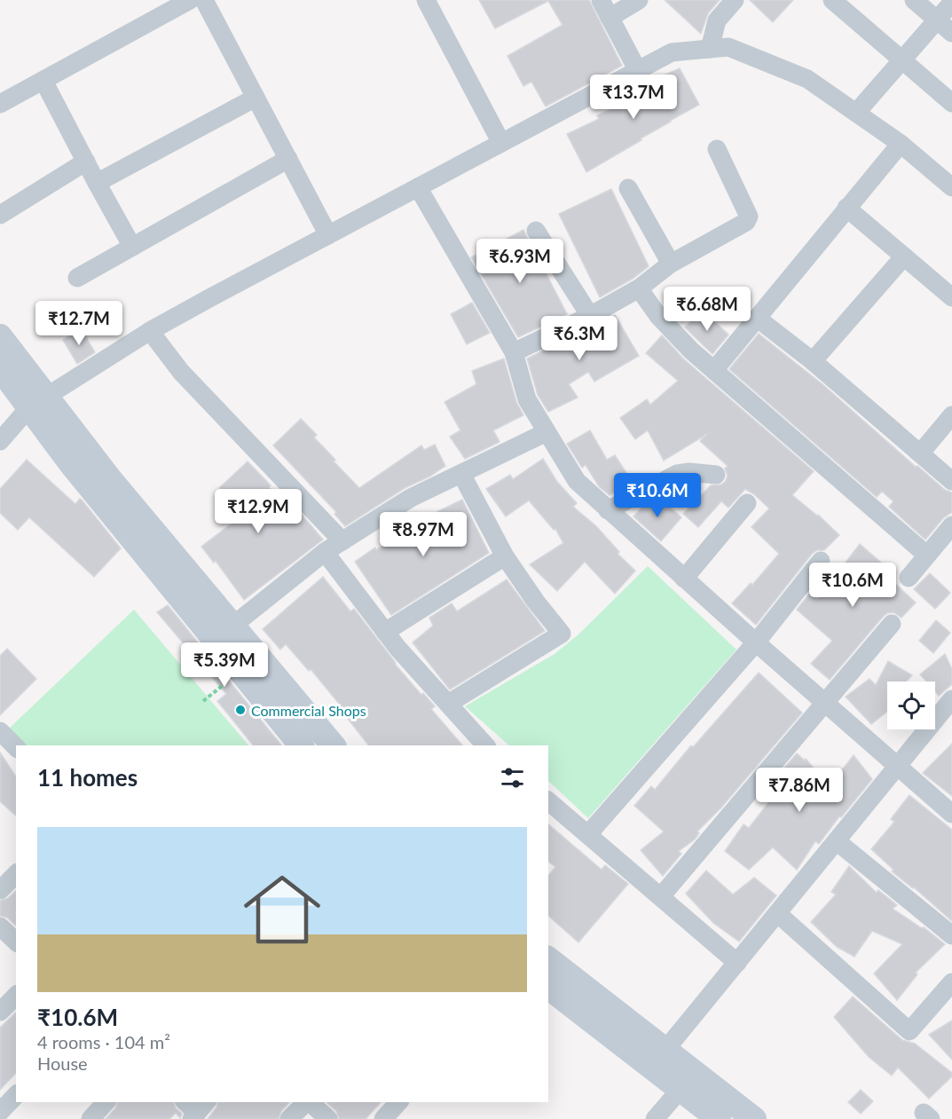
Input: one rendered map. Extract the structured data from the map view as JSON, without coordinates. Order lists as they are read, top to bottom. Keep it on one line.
{"places":["Commercial Shops"],"page":{"price":["₹13.7M","₹6.93M","₹6.68M","₹12.7M","₹6.3M","₹10.6M","₹12.9M","₹8.97M","₹10.6M","₹5.39M","₹7.86M"],"heading":"11 homes","list":[{"name":"₹10.6M","note":"4 rooms · 104 m² · House"}]}}
